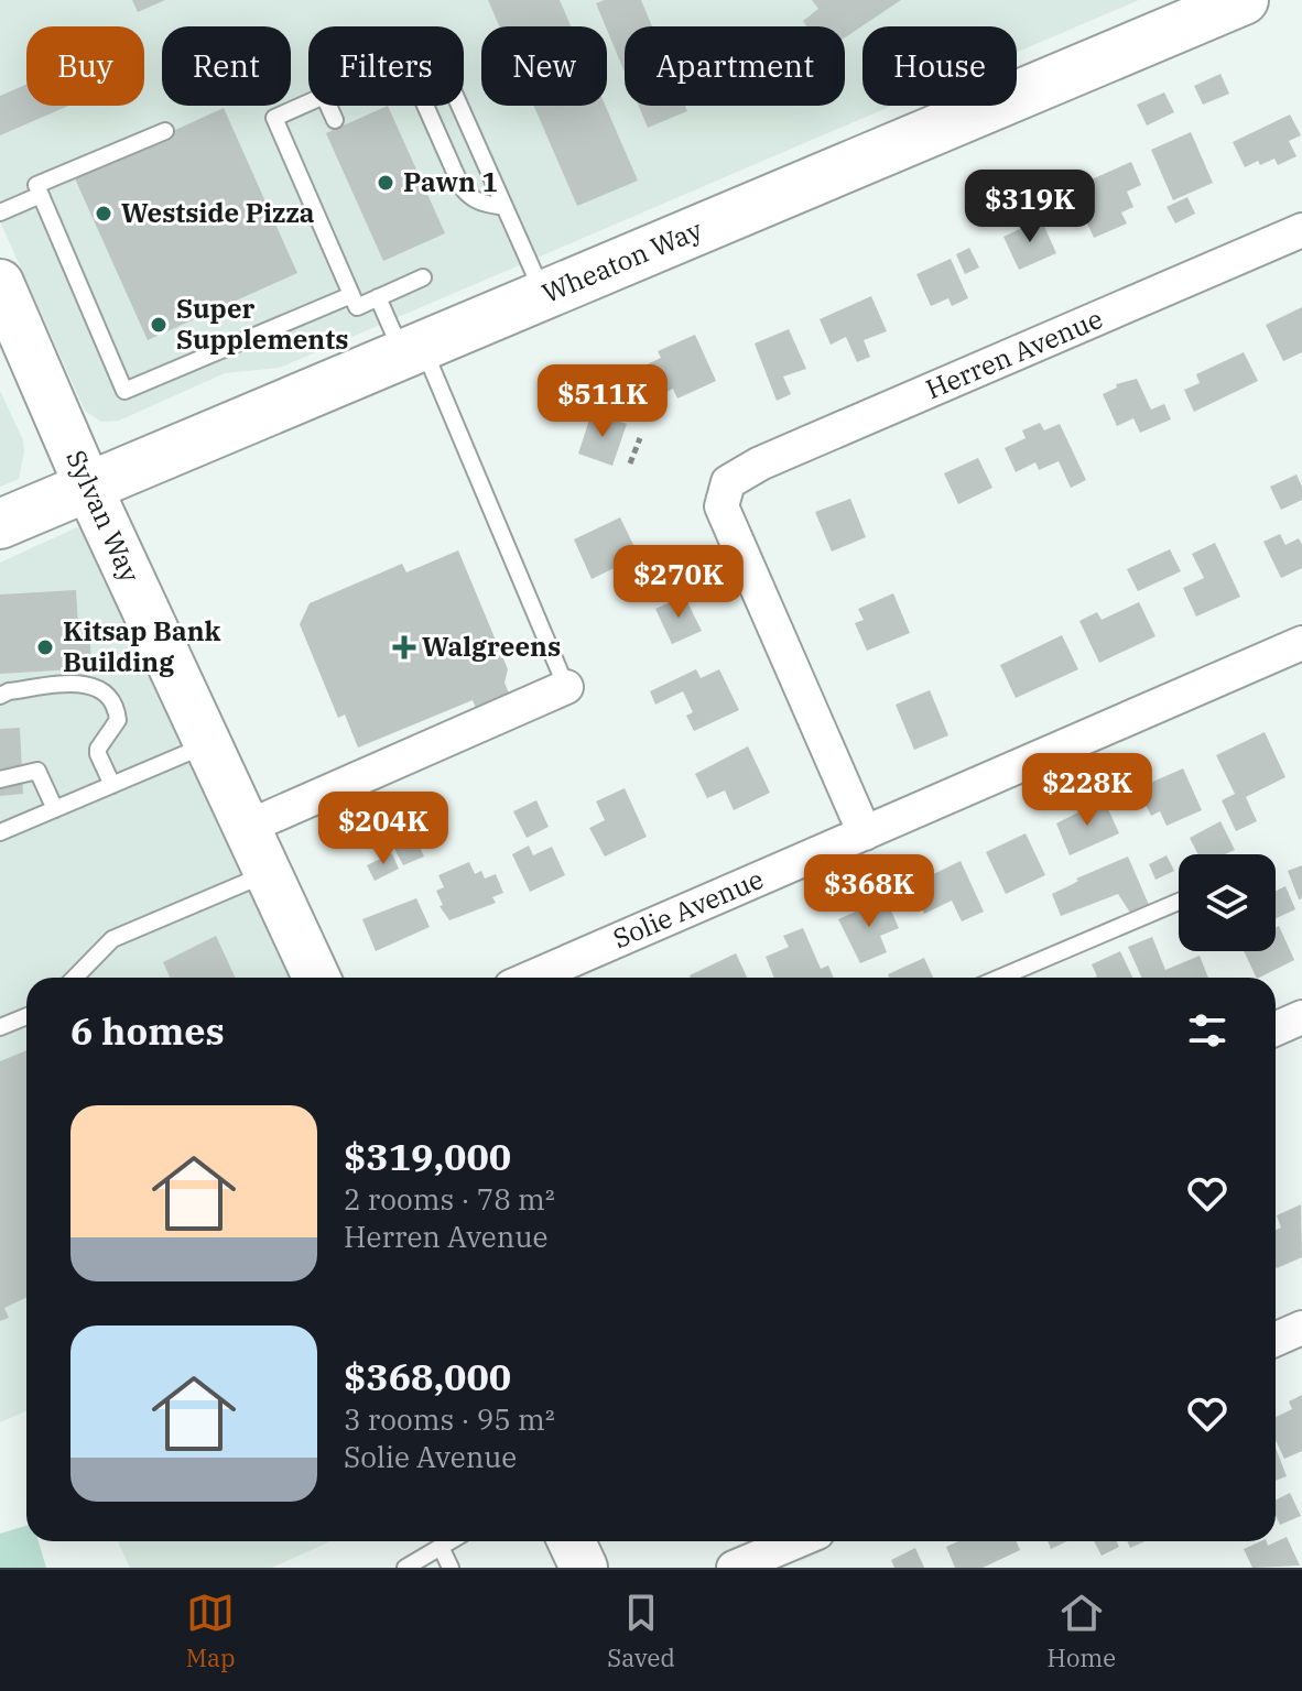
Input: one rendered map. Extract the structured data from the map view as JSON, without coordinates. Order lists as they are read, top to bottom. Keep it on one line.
{"streets":{"main road":["Wheaton Way","Sylvan Way"],"street":["Herren Avenue","Solie Avenue"]},"crossings":[["Wheaton Way","Sylvan Way"],["Herren Avenue","Solie Avenue"]],"places":{"other":["Pawn 1","Westside Pizza","Super Supplements","Kitsap Bank Building"],"health":["Walgreens"]},"page":{"chip":["Buy","Rent","Filters","New","Apartment","House"],"price":["$319K","$511K","$270K","$228K","$204K","$368K"],"heading":"6 homes","list":[{"name":"$319,000","note":"2 rooms · 78 m² · Herren Avenue"},{"name":"$368,000","note":"3 rooms · 95 m² · Solie Avenue"}],"tabs":["Map","Saved","Home"]}}
